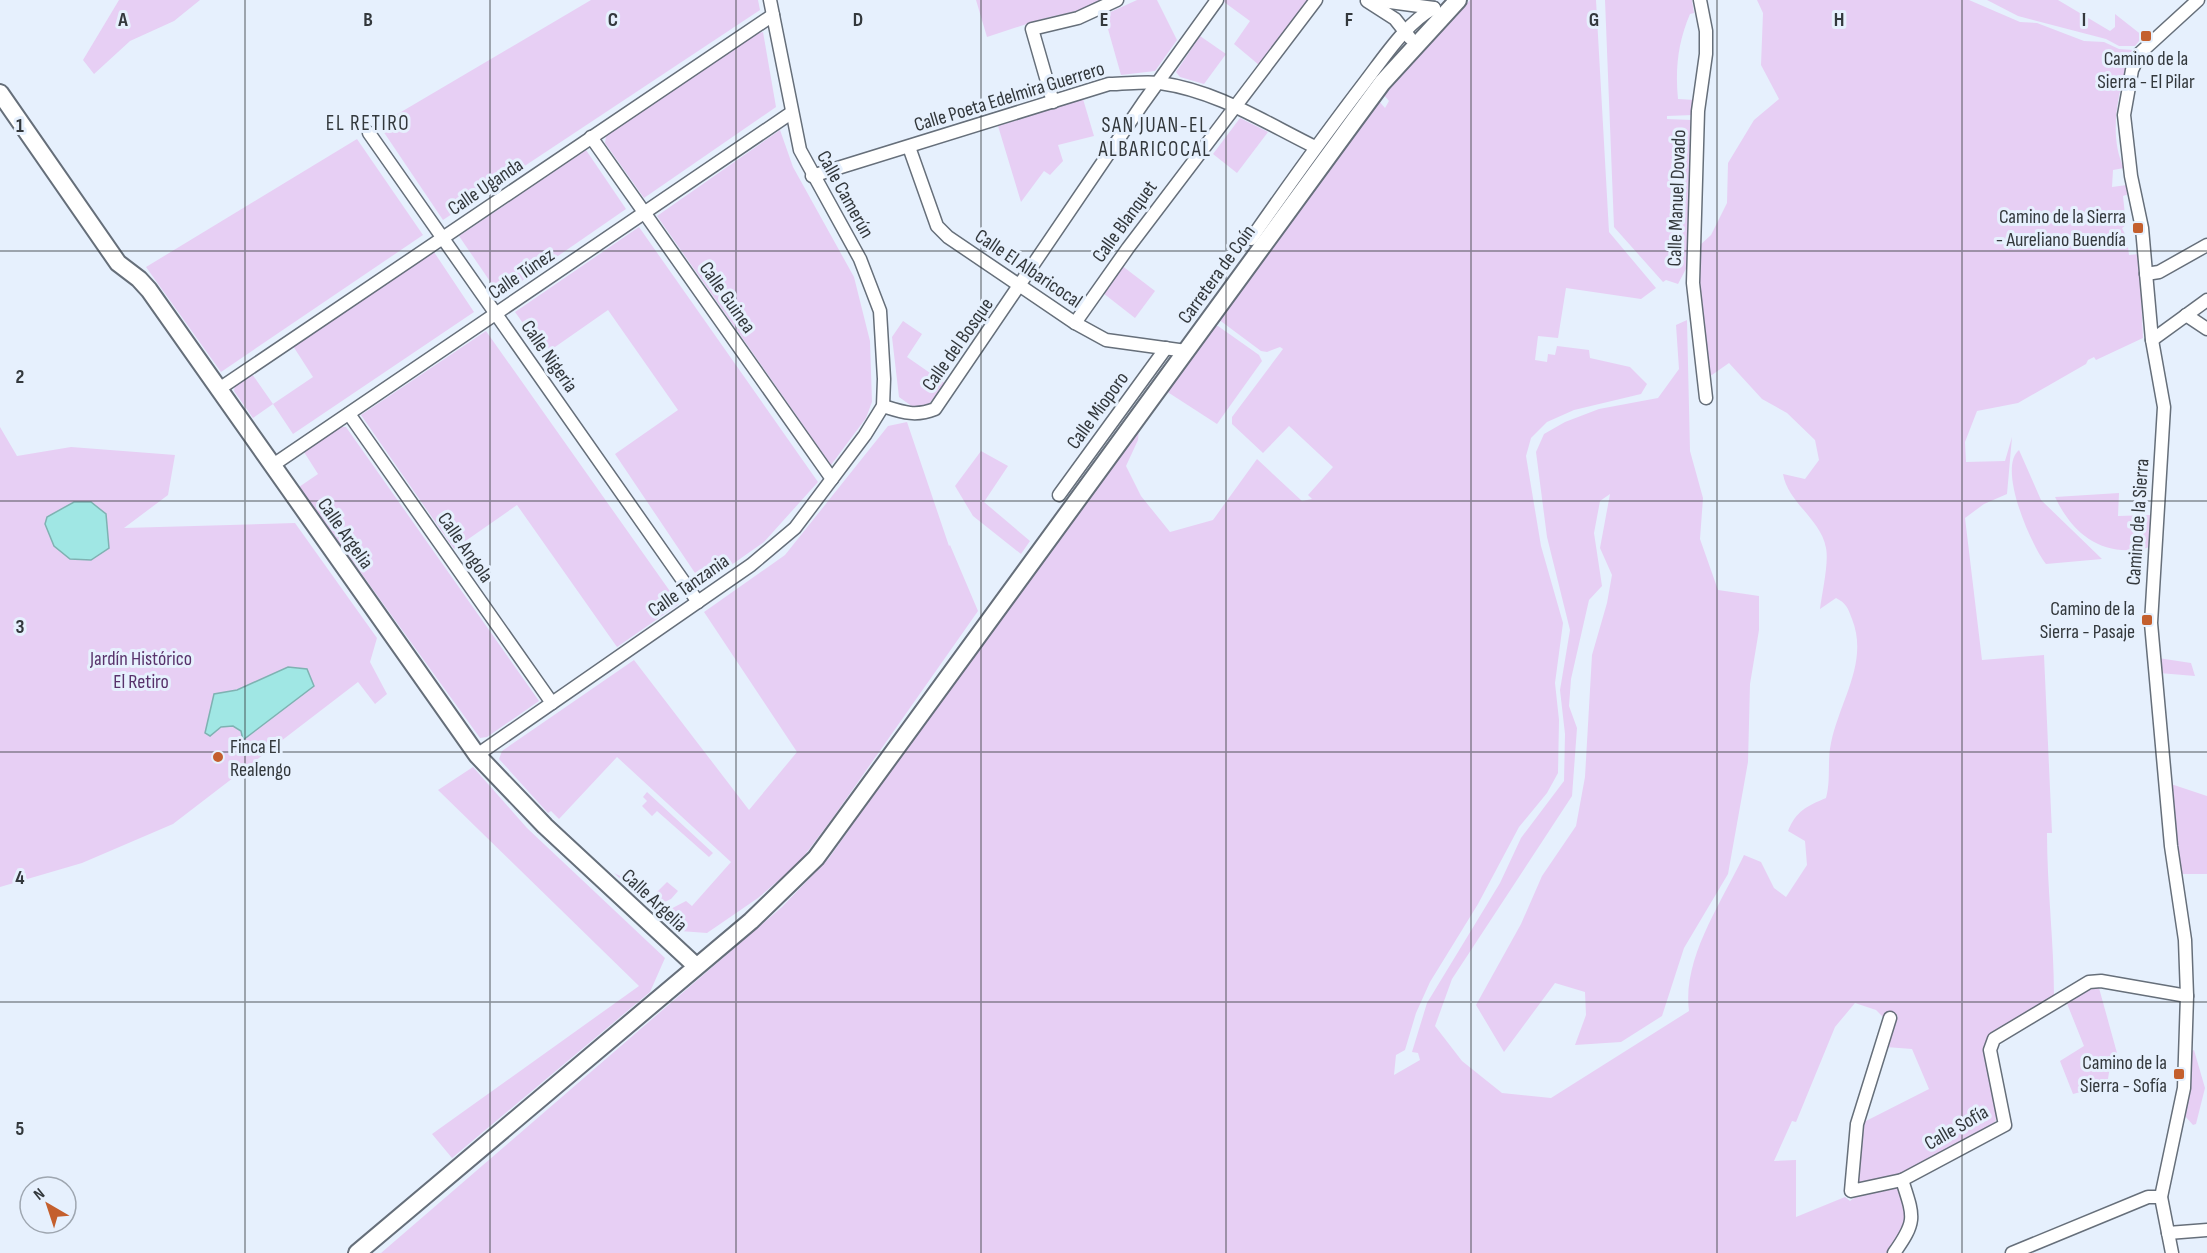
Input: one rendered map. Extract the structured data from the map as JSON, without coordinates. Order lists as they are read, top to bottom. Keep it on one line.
{"streets":{"street":["Calle Poeta Edelmira Guerrero","Calle Uganda","Calle Camerún","Calle Manuel Dovado","Calle Blanquet","Calle El Albaricocal","Calle Túnez","Carretera de Coín","Calle Guinea","Calle del Bosque","Calle Nigeria","Calle Mioporo","Camino de la Sierra","Calle Argelia","Calle Angola","Calle Tanzania","Calle Sofía"]},"crossings":[["Calle Poeta Edelmira Guerrero","Calle Camerún"],["Calle Poeta Edelmira Guerrero","Calle Blanquet"],["Calle Poeta Edelmira Guerrero","Calle El Albaricocal"],["Calle Poeta Edelmira Guerrero","Carretera de Coín"],["Calle Poeta Edelmira Guerrero","Calle del Bosque"],["Calle Uganda","Calle Camerún"],["Calle Uganda","Calle Guinea"],["Calle Uganda","Calle Nigeria"],["Calle Uganda","Calle Argelia"],["Calle Camerún","Calle Túnez"],["Calle Camerún","Calle del Bosque"],["Calle Camerún","Calle Tanzania"],["Calle Blanquet","Calle El Albaricocal"],["Calle El Albaricocal","Carretera de Coín"],["Calle El Albaricocal","Calle del Bosque"],["Calle El Albaricocal","Calle Mioporo"],["Calle Túnez","Calle Guinea"],["Calle Túnez","Calle Nigeria"],["Calle Túnez","Calle Argelia"],["Calle Túnez","Calle Angola"],["Carretera de Coín","Calle Argelia"],["Calle Guinea","Calle Tanzania"],["Calle del Bosque","Calle Tanzania"],["Calle Nigeria","Calle Tanzania"],["Camino de la Sierra","Calle Sofía"],["Calle Argelia","Calle Tanzania"],["Calle Angola","Calle Tanzania"]],"districts":["EL RETIRO","SAN JUAN-EL ALBARICOCAL"],"parks":["Jardín Histórico El Retiro"],"places":{"transit":["Camino de la Sierra - El Pilar","Camino de la Sierra - Aureliano Buendía","Camino de la Sierra - Pasaje","Camino de la Sierra - Sofía"],"other":["Finca El Realengo"]},"north":"top left","grid":{"columns":["A","B","C","D","E","F","G","H","I"],"rows":["1","2","3","4","5"]}}
